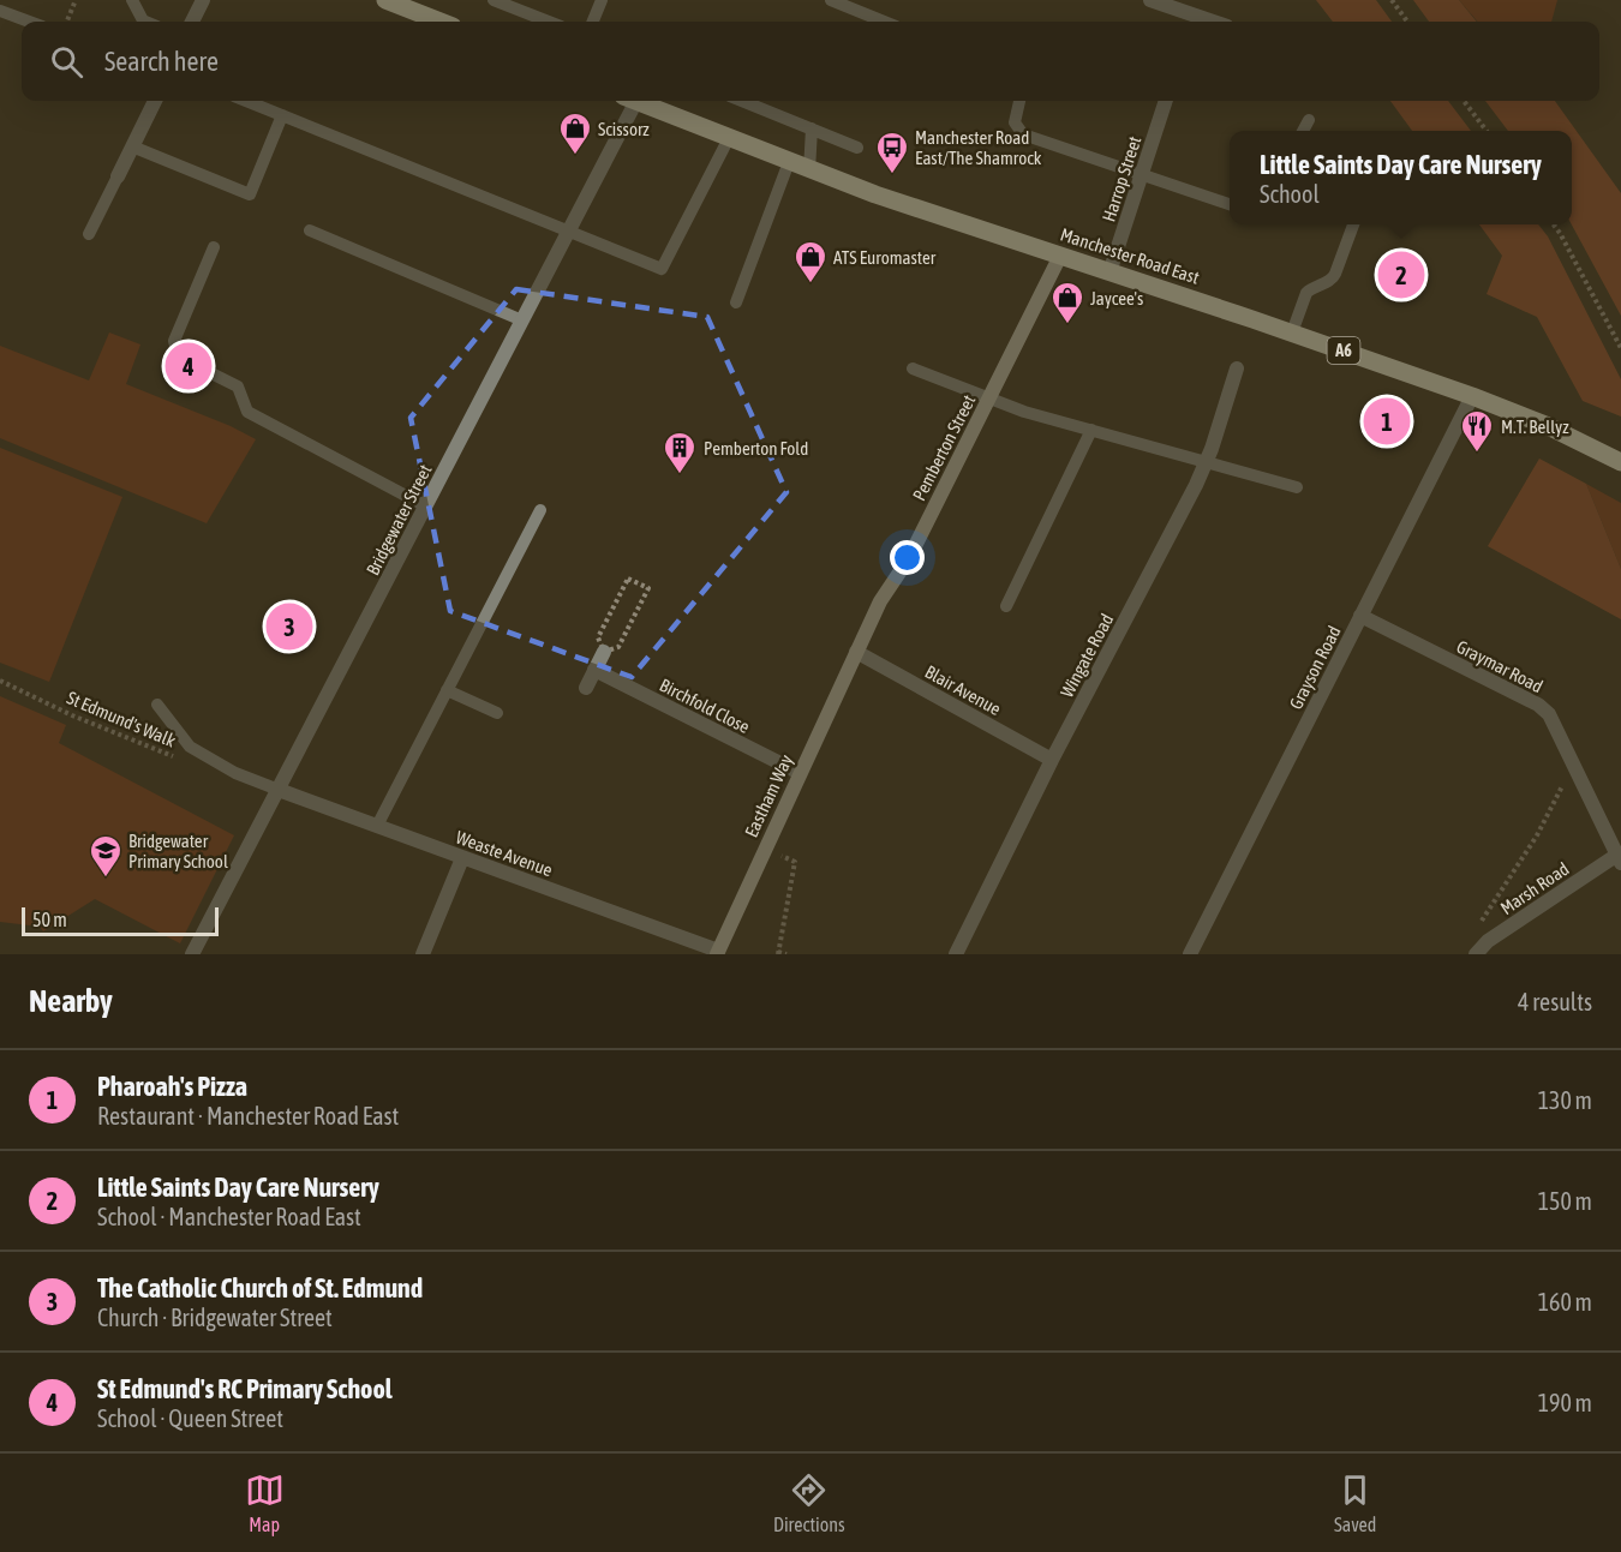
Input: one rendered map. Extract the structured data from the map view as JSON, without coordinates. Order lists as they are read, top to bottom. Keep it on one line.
{"streets":{"main road":["Manchester Road East","A6"],"street":["Harrop Street","Pemberton Street","Bridgewater Street","Wingate Road","Graymar Road","Grayson Road","Blair Avenue","Birchfold Close","Eastham Way","Weaste Avenue","Marsh Road"],"path":["St Edmund's Walk"]},"crossings":[["Harrop Street","Manchester Road East"],["Manchester Road East","Pemberton Street"],["Manchester Road East","Grayson Road"],["Pemberton Street","Blair Avenue"],["Pemberton Street","Eastham Way"],["Bridgewater Street","Weaste Avenue"],["Wingate Road","Blair Avenue"],["Graymar Road","Grayson Road"],["Graymar Road","Marsh Road"],["Blair Avenue","Eastham Way"],["Birchfold Close","Eastham Way"],["Eastham Way","Weaste Avenue"]],"places":{"shop":["Scissorz","ATS Euromaster","Jaycee's"],"bus stop":["Manchester Road East/The Shamrock"],"restaurant":["M.T. Bellyz"],"building":["Pemberton Fold"],"school or university":["Bridgewater Primary School"]},"scale_bar":"50 m","page":{"search":"Search here","popup":["Little Saints Day Care Nursery","School"],"pins":["2","4","1","3"],"scale":"50 m","heading":["Nearby","4 results"],"list":[{"mark":"1","name":"Pharoah's Pizza","note":"Restaurant · Manchester Road East","value":"130 m"},{"mark":"2","name":"Little Saints Day Care Nursery","note":"School · Manchester Road East","value":"150 m"},{"mark":"3","name":"The Catholic Church of St. Edmund","note":"Church · Bridgewater Street","value":"160 m"},{"mark":"4","name":"St Edmund's RC Primary School","note":"School · Queen Street","value":"190 m"}],"nav":["Map","Directions","Saved"]}}
